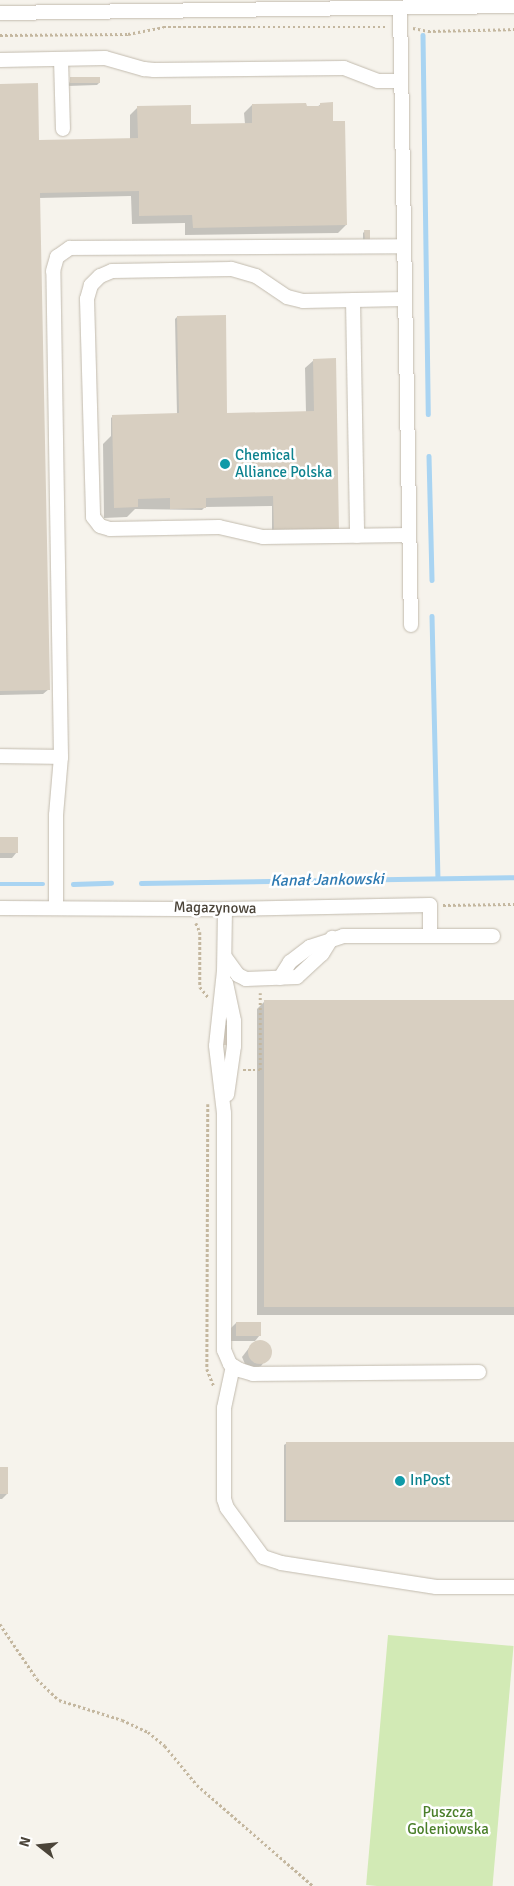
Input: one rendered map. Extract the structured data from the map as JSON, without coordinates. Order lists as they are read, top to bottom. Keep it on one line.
{"streets":{"street":["Magazynowa"]},"water":["Kanał Jankowski"],"parks":["Puszcza Goleniowska"],"places":["Chemical Alliance Polska","InPost"],"north":"left"}
